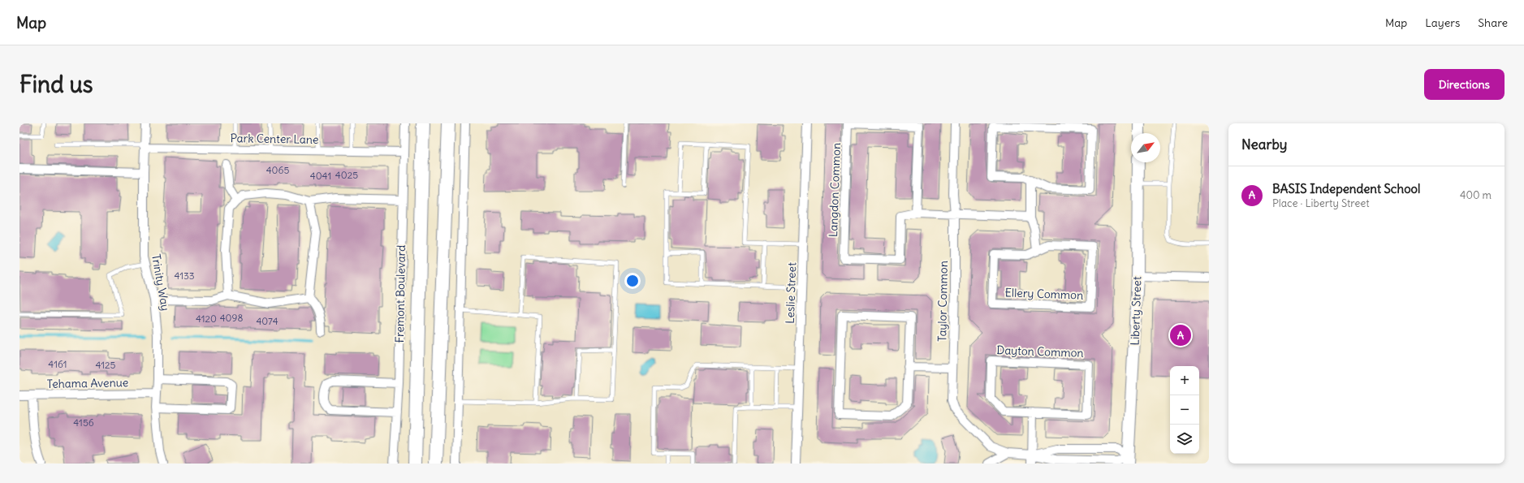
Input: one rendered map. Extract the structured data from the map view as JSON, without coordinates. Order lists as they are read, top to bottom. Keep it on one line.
{"streets":{"main road":["Fremont Boulevard"],"street":["Park Center Lane","Langdon Common","Trinity Way","Leslie Street","Ellery Common","Taylor Common","Liberty Street","Dayton Common","Tehama Avenue"]},"crossings":[["Park Center Lane","Trinity Way"],["Park Center Lane","Fremont Boulevard"],["Trinity Way","Tehama Avenue"]],"house_numbers":["4065","4025","4041","4133","4098","4120","4074","4161","4125","4156"],"north":"top right","page":{"header":"Map","nav":["Map","Layers","Share"],"buttons":"Directions","title":"Find us","heading":"Nearby","list":[{"mark":"A","name":"BASIS Independent School","note":"Place · Liberty Street","value":"400 m"}],"pins":"A","map_buttons":["+","−"]}}
